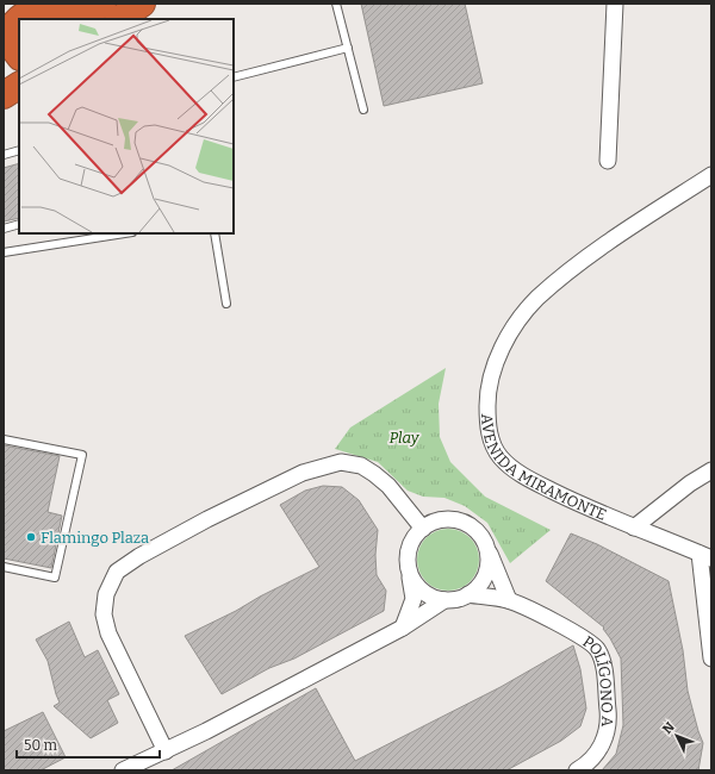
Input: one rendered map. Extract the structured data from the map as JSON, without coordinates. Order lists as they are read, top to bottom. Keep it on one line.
{"streets":{"street":["AVENIDA MIRAMONTE","POLÍGONO A"]},"parks":["Play"],"places":["Flamingo Plaza"],"scale_bar":"50 m","north":"top left"}
